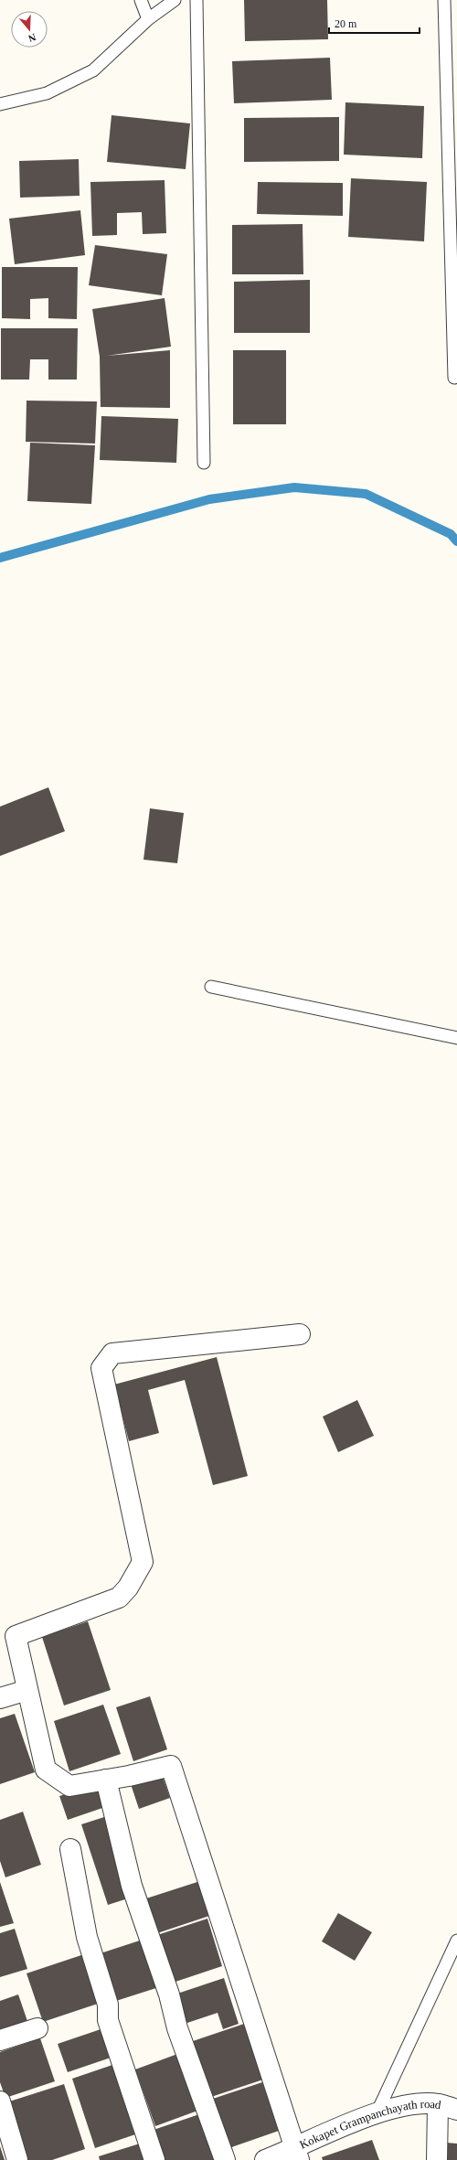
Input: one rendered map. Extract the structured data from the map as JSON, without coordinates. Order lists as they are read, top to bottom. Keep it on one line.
{"streets":{"street":["Kokapet Grampanchayath road"]},"scale_bar":"20 m","north":"bottom"}
